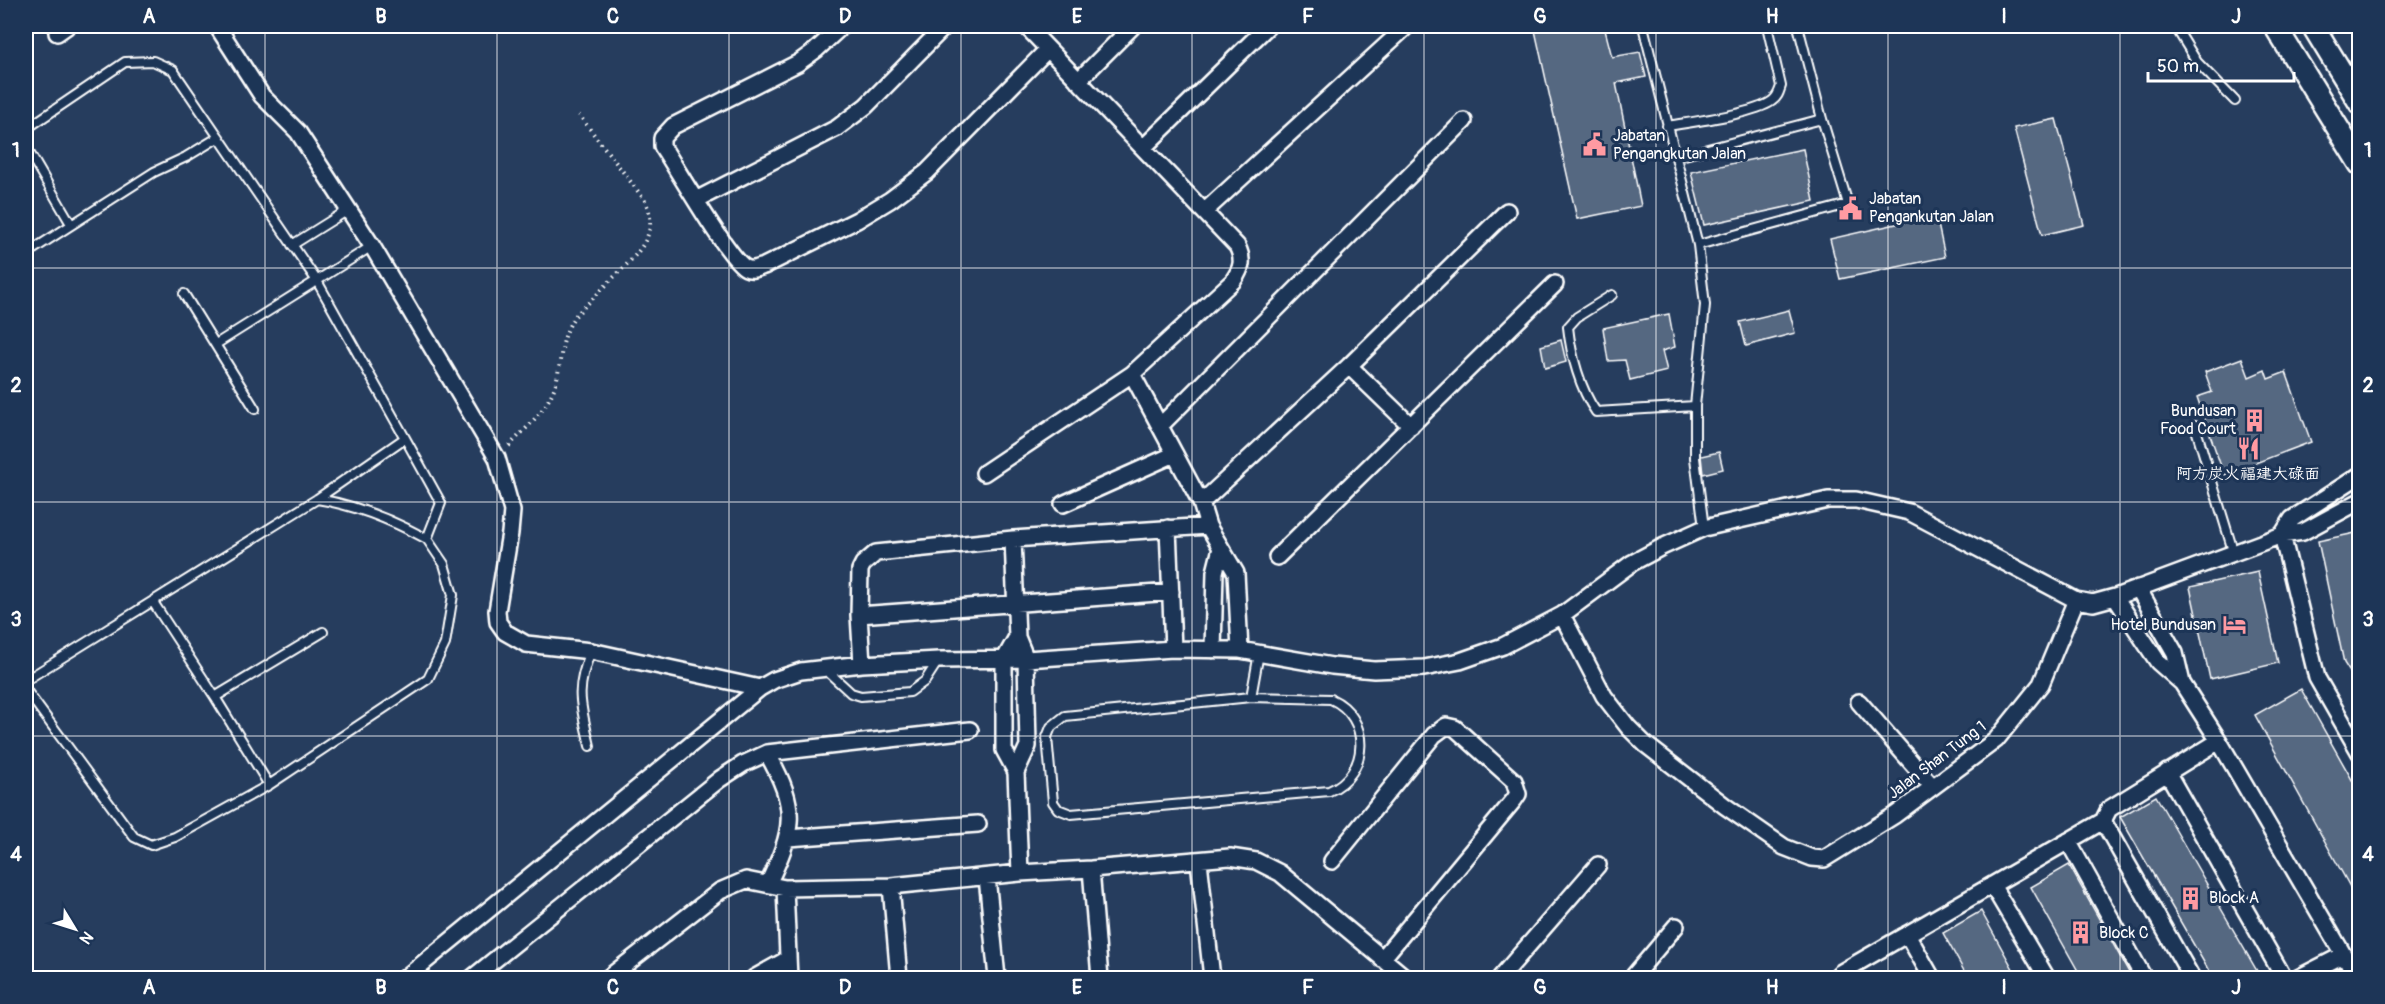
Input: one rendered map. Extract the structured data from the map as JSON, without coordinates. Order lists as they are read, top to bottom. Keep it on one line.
{"streets":{"street":["Jalan Shan Tung 1"]},"places":{"public building":["Jabatan Pengangkutan Jalan","Jabatan Pengankutan Jalan"],"building":["Bundusan Food Court","Block A","Block C"],"restaurant":["阿方炭火福建大碌面"],"hotel":["Hotel Bundusan"]},"scale_bar":"50 m","north":"bottom right","grid":{"columns":["A","B","C","D","E","F","G","H","I","J"],"rows":["1","2","3","4"]}}
